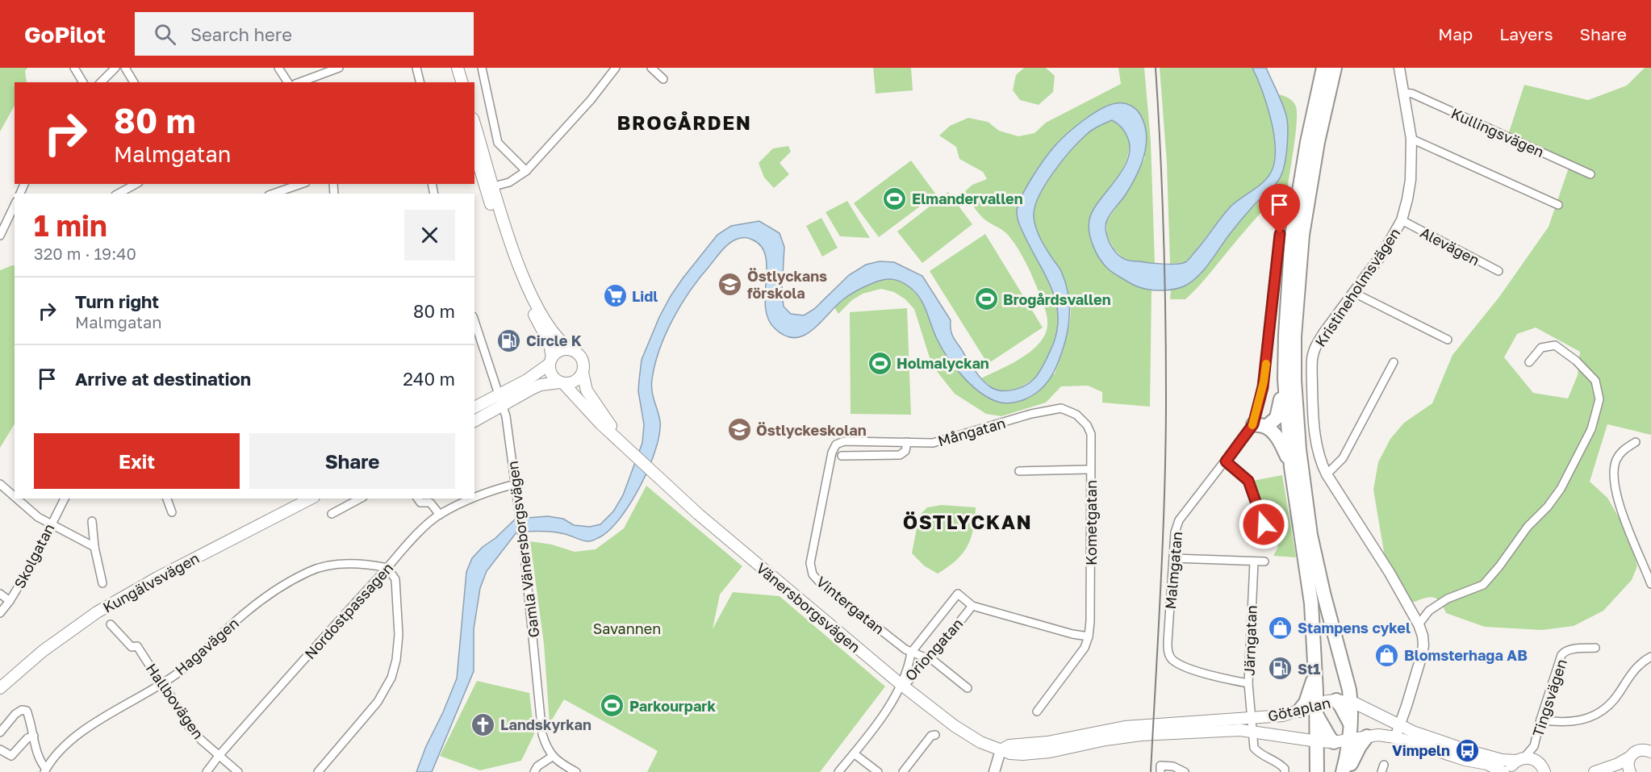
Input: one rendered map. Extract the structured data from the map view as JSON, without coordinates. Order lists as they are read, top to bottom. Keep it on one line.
{"streets":{"main road":["Kungälvsvägen","Vänersborgsvägen","Götaplan"],"street":["Kullingsvägen","Alevägen","Kristineholmsvägen","Mångatan","Kometgatan","Gamla Vänersborgsvägen","Skolgatan","Malmgatan","Vintergatan","Nordostpassagen","Järngatan","Hagavägen","Oriongatan","Tingsvägen","Hallbovägen"]},"crossings":[["Kullingsvägen","Kristineholmsvägen"],["Alevägen","Kristineholmsvägen"],["Kristineholmsvägen","Götaplan"],["Mångatan","Kometgatan"],["Mångatan","Vintergatan"],["Kometgatan","Oriongatan"],["Gamla Vänersborgsvägen","Nordostpassagen"],["Malmgatan","Järngatan"],["Vintergatan","Oriongatan"],["Vänersborgsvägen","Järngatan"],["Vänersborgsvägen","Oriongatan"],["Nordostpassagen","Hagavägen"],["Nordostpassagen","Hallbovägen"],["Järngatan","Götaplan"],["Hagavägen","Hallbovägen"],["Tingsvägen","Götaplan"]],"districts":["BROGÅRDEN","ÖSTLYCKAN"],"parks":["Savannen"],"places":{"sports":["Elmandervallen","Brogårdsvallen","Holmalyckan","Parkourpark"],"school or university":["Östlyckans förskola","Östlyckeskolan"],"supermarket":["Lidl"],"fuel station":["Circle K","St1"],"shop":["Stampens cykel","Blomsterhaga AB"],"church":["Landskyrkan"],"bus stop":["Vimpeln"]},"page":{"header":"GoPilot","search":"Search here","nav":["Map","Layers","Share"],"turn":["80 m","Malmgatan"],"heading":["1 min","320 m · 19:40"],"list":[{"name":"Turn right","note":"Malmgatan","value":"80 m"},{"name":"Arrive at destination","value":"240 m"}],"buttons":["Exit","Share"]}}
